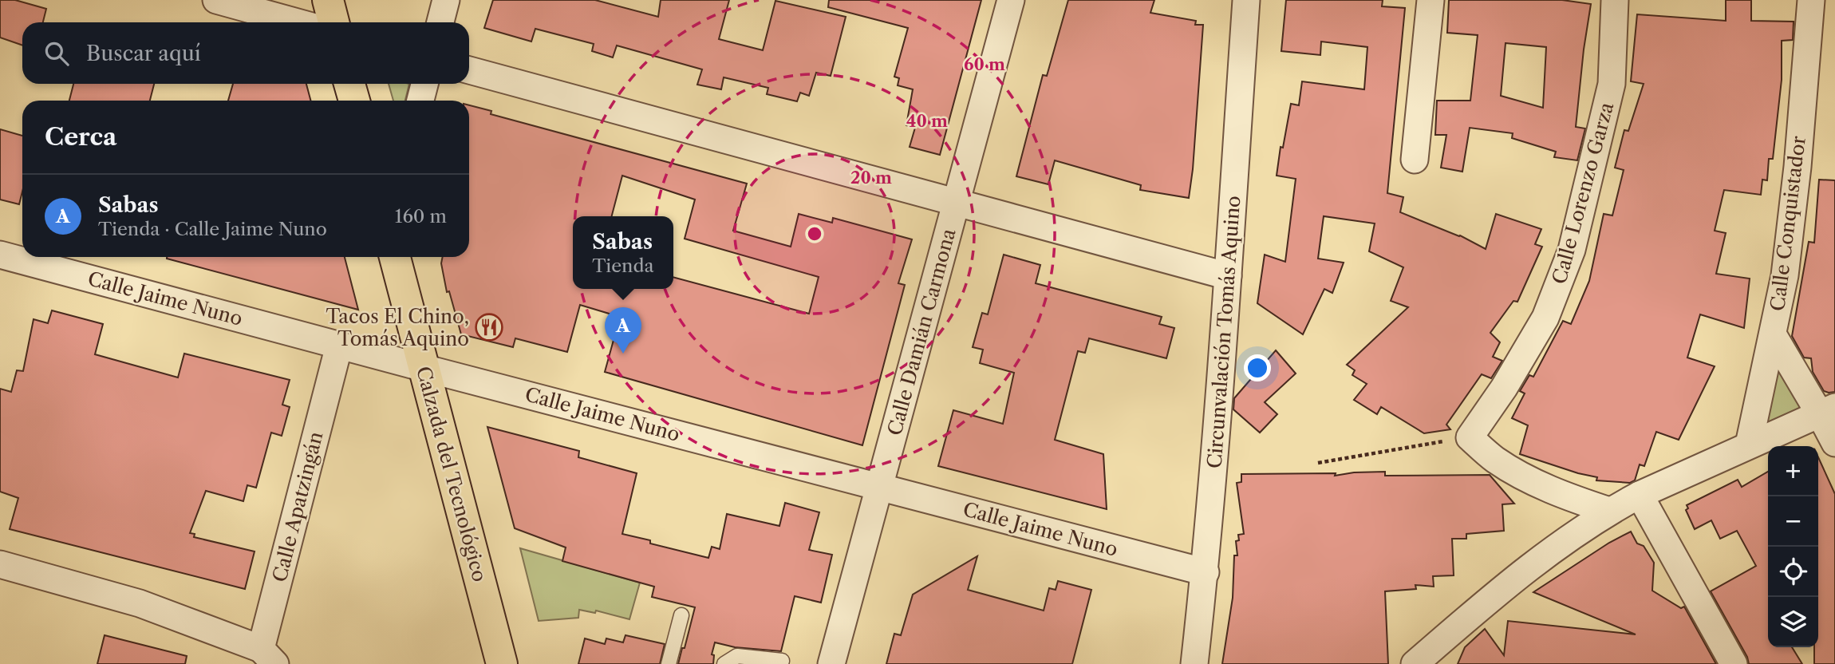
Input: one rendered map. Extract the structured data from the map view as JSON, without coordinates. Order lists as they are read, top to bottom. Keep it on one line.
{"streets":{"main road":["Calzada del Tecnológico"],"street":["Calle Lorenzo Garza","Calle Conquistador","Calle Jaime Nuno","Calle Damián Carmona","Circunvalación Tomás Aquino","Calle Apatzingán"]},"crossings":[["Calle Jaime Nuno","Calle Damián Carmona"],["Calle Jaime Nuno","Circunvalación Tomás Aquino"],["Calle Jaime Nuno","Calzada del Tecnológico"],["Calle Jaime Nuno","Calle Apatzingán"]],"places":{"restaurant":["Tacos El Chino, Tomás Aquino"]},"page":{"search":"Buscar aquí","heading":"Cerca","list":[{"mark":"A","name":"Sabas","note":"Tienda · Calle Jaime Nuno","value":"160 m"}],"popup":["Sabas","Tienda"],"pins":"A","map_buttons":["+","−"]},"rings":["60 m","40 m","20 m"]}
